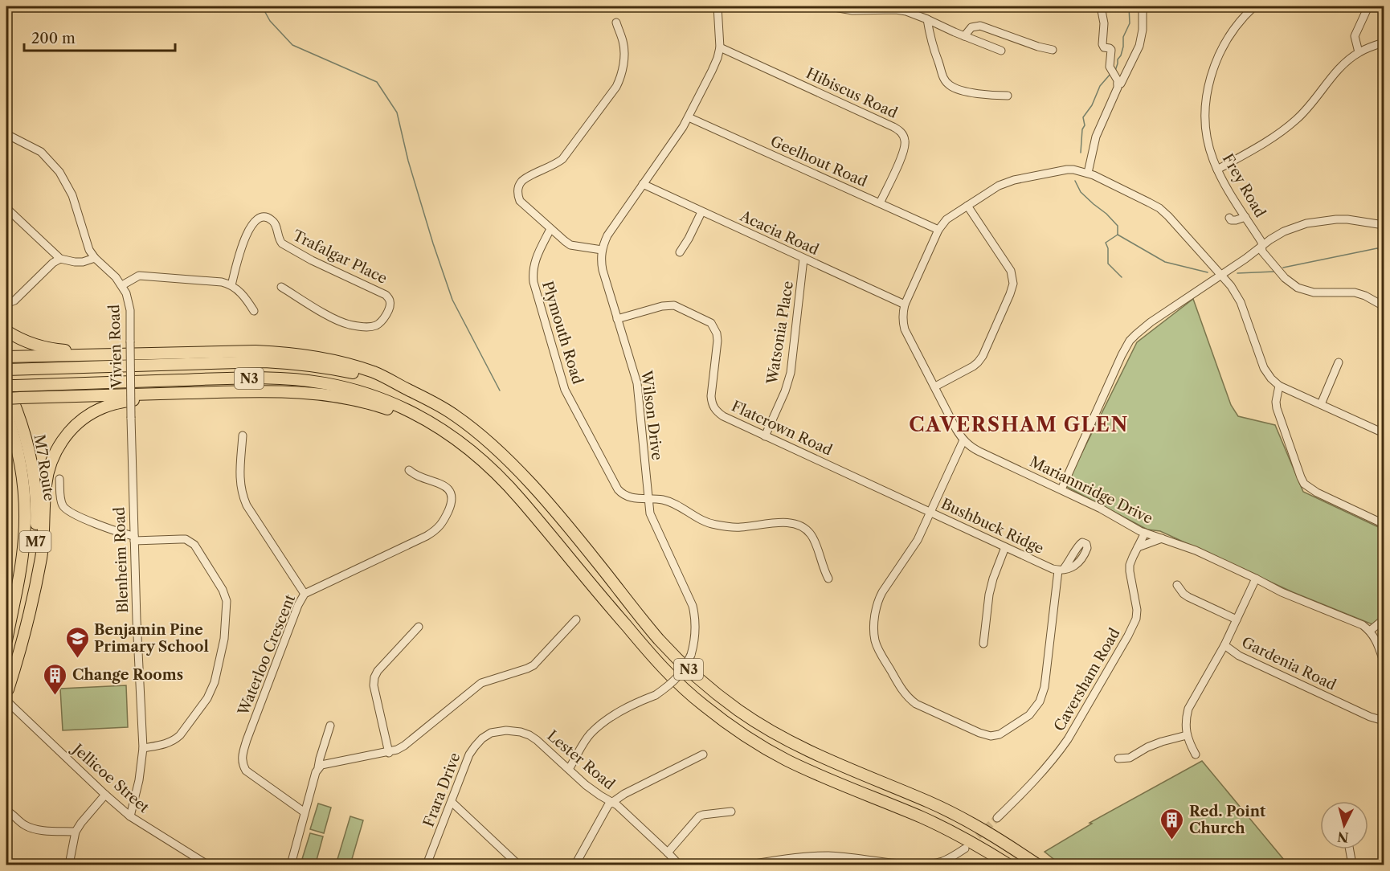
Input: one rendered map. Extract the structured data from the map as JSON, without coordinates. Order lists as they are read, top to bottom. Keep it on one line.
{"streets":{"highway":["N3","M7 Route","M7"],"street":["Hibiscus Road","Geelhout Road","Frey Road","Acacia Road","Trafalgar Place","Plymouth Road","Watsonia Place","Vivien Road","Wilson Drive","Flatcrown Road","Mariannridge Drive","Bushbuck Ridge","Blenheim Road","Waterloo Crescent","Gardenia Road","Caversham Road","Lester Road","Jellicoe Street","Frara Drive"]},"crossings":[["Hibiscus Road","Geelhout Road"],["Acacia Road","Watsonia Place"],["Acacia Road","Mariannridge Drive"],["Plymouth Road","Wilson Drive"],["Watsonia Place","Flatcrown Road"],["Vivien Road","Blenheim Road"],["N3","M7 Route"],["Wilson Drive","Flatcrown Road"],["Wilson Drive","Lester Road"],["Flatcrown Road","Bushbuck Ridge"],["M7 Route","Jellicoe Street"],["Mariannridge Drive","Bushbuck Ridge"],["Mariannridge Drive","Gardenia Road"],["Mariannridge Drive","Caversham Road"],["Blenheim Road","Jellicoe Street"],["Lester Road","Frara Drive"]],"districts":["CAVERSHAM GLEN"],"places":{"school or university":["Benjamin Pine Primary School"],"building":["Change Rooms","Red. Point Church"]},"scale_bar":"200 m","north":"bottom"}
